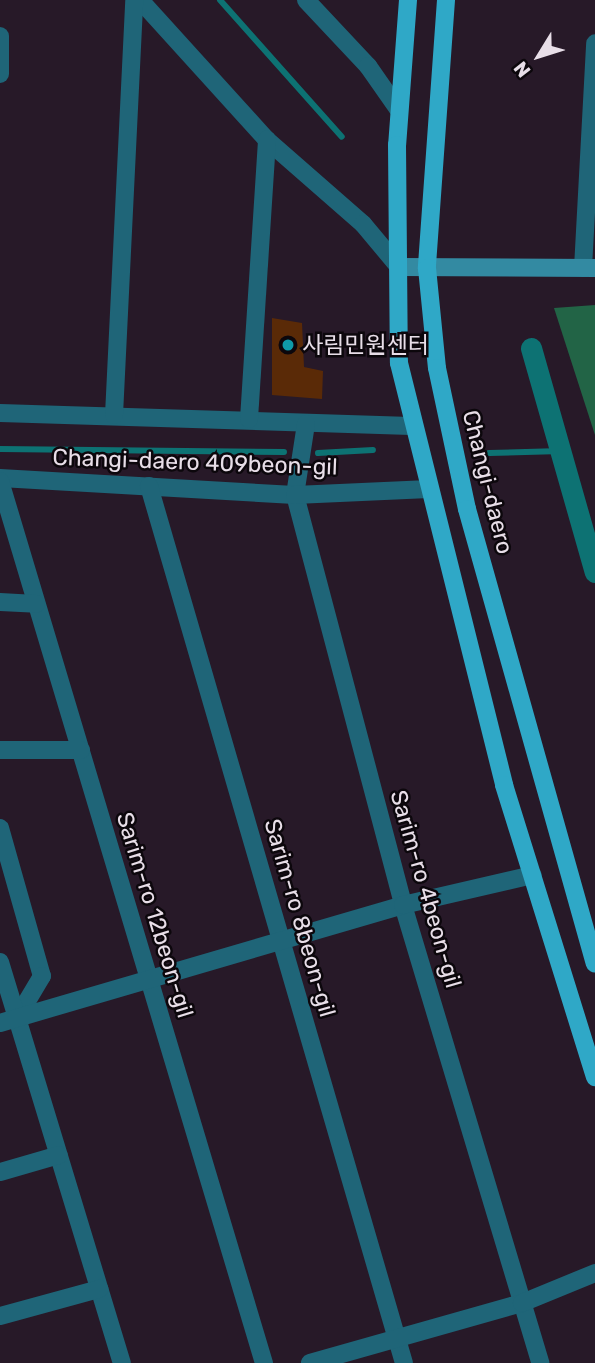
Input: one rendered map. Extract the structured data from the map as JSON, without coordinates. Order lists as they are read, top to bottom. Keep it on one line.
{"streets":{"main road":["Changi-daero"],"street":["Changi-daero 409beon-gil","Sarim-ro 4beon-gil","Sarim-ro 12beon-gil","Sarim-ro 8beon-gil"]},"crossings":[["Changi-daero 409beon-gil","Sarim-ro 4beon-gil"],["Changi-daero 409beon-gil","Sarim-ro 12beon-gil"],["Changi-daero 409beon-gil","Sarim-ro 8beon-gil"]],"places":["사림민원센터"],"north":"bottom left"}
